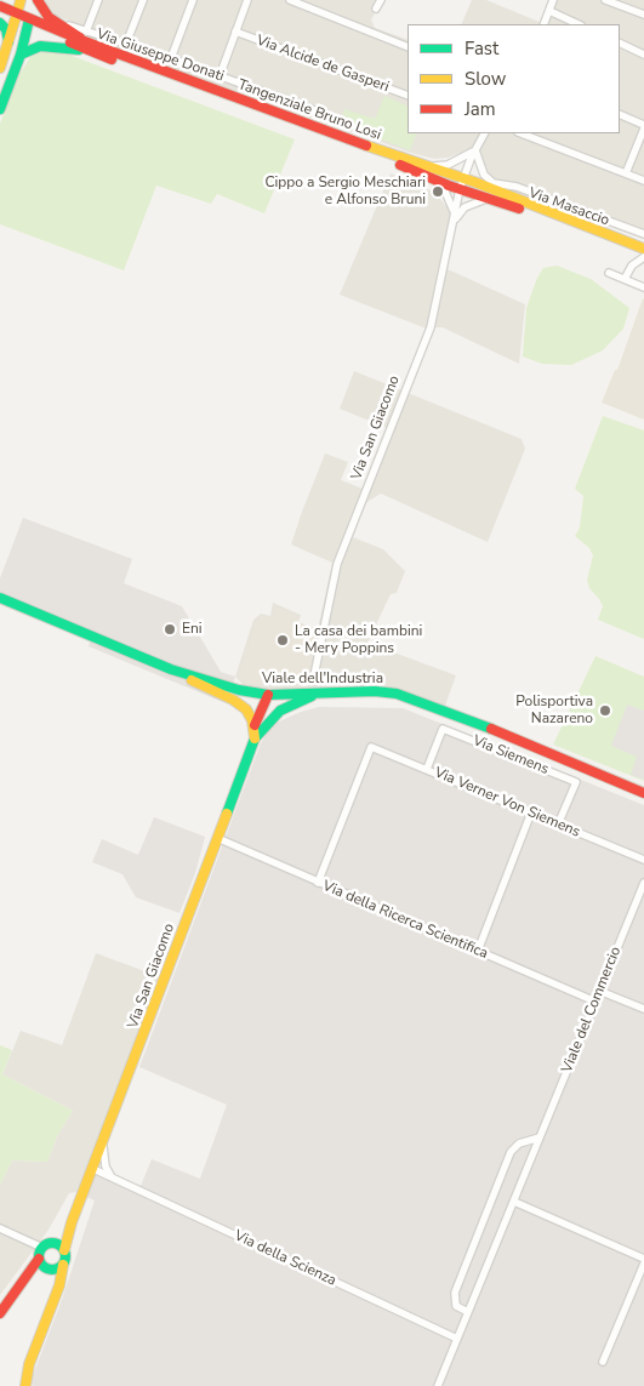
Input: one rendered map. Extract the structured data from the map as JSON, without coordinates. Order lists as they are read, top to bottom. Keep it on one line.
{"streets":{"street":["Via Giuseppe Donati","Via Alcide de Gasperi","Tangenziale Bruno Losi","Via Masaccio","Via San Giacomo","Viale dell'Industria","Via Siemens","Via Verner Von Siemens","Via della Ricerca Scientifica","Viale del Commercio","Via della Scienza"]},"crossings":[["Via Giuseppe Donati","Tangenziale Bruno Losi"],["Tangenziale Bruno Losi","Via San Giacomo"],["Via San Giacomo","Viale dell'Industria"],["Via San Giacomo","Via della Ricerca Scientifica"],["Via San Giacomo","Via della Scienza"],["Via Siemens","Via Verner Von Siemens"],["Via Verner Von Siemens","Via della Ricerca Scientifica"],["Via della Ricerca Scientifica","Viale del Commercio"],["Viale del Commercio","Via della Scienza"]],"places":["Cippo a Sergio Meschiari e Alfonso Bruni","Eni","La casa dei bambini - Mery Poppins","Polisportiva Nazareno"],"legend":["Fast","Slow","Jam"]}
